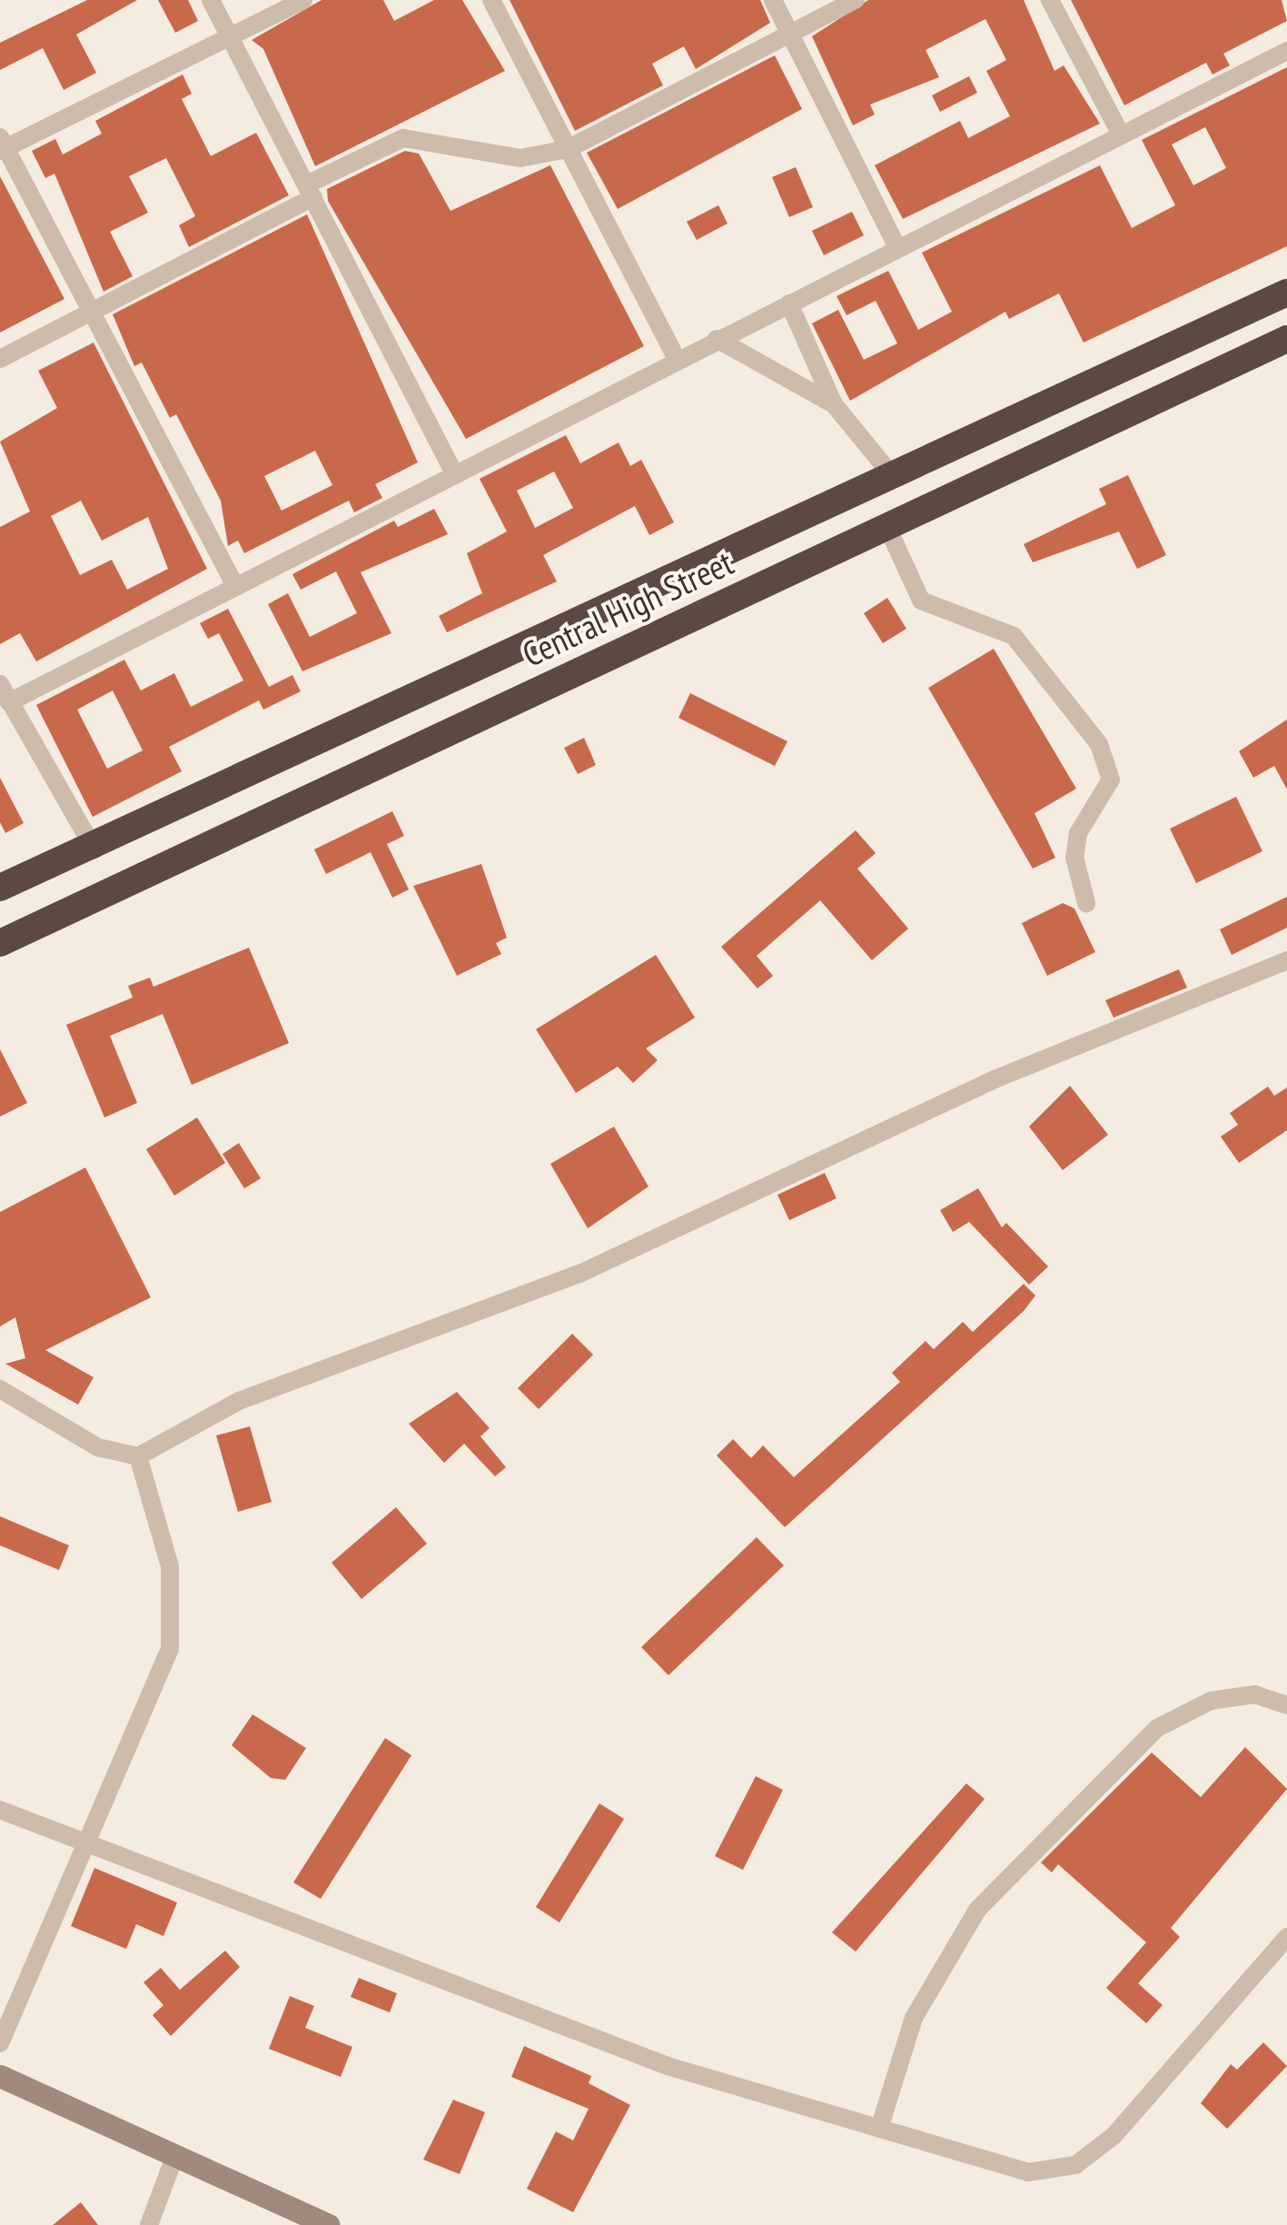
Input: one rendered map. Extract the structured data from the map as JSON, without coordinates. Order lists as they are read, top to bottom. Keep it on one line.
{"streets":{"highway":["Central High Street"]}}
